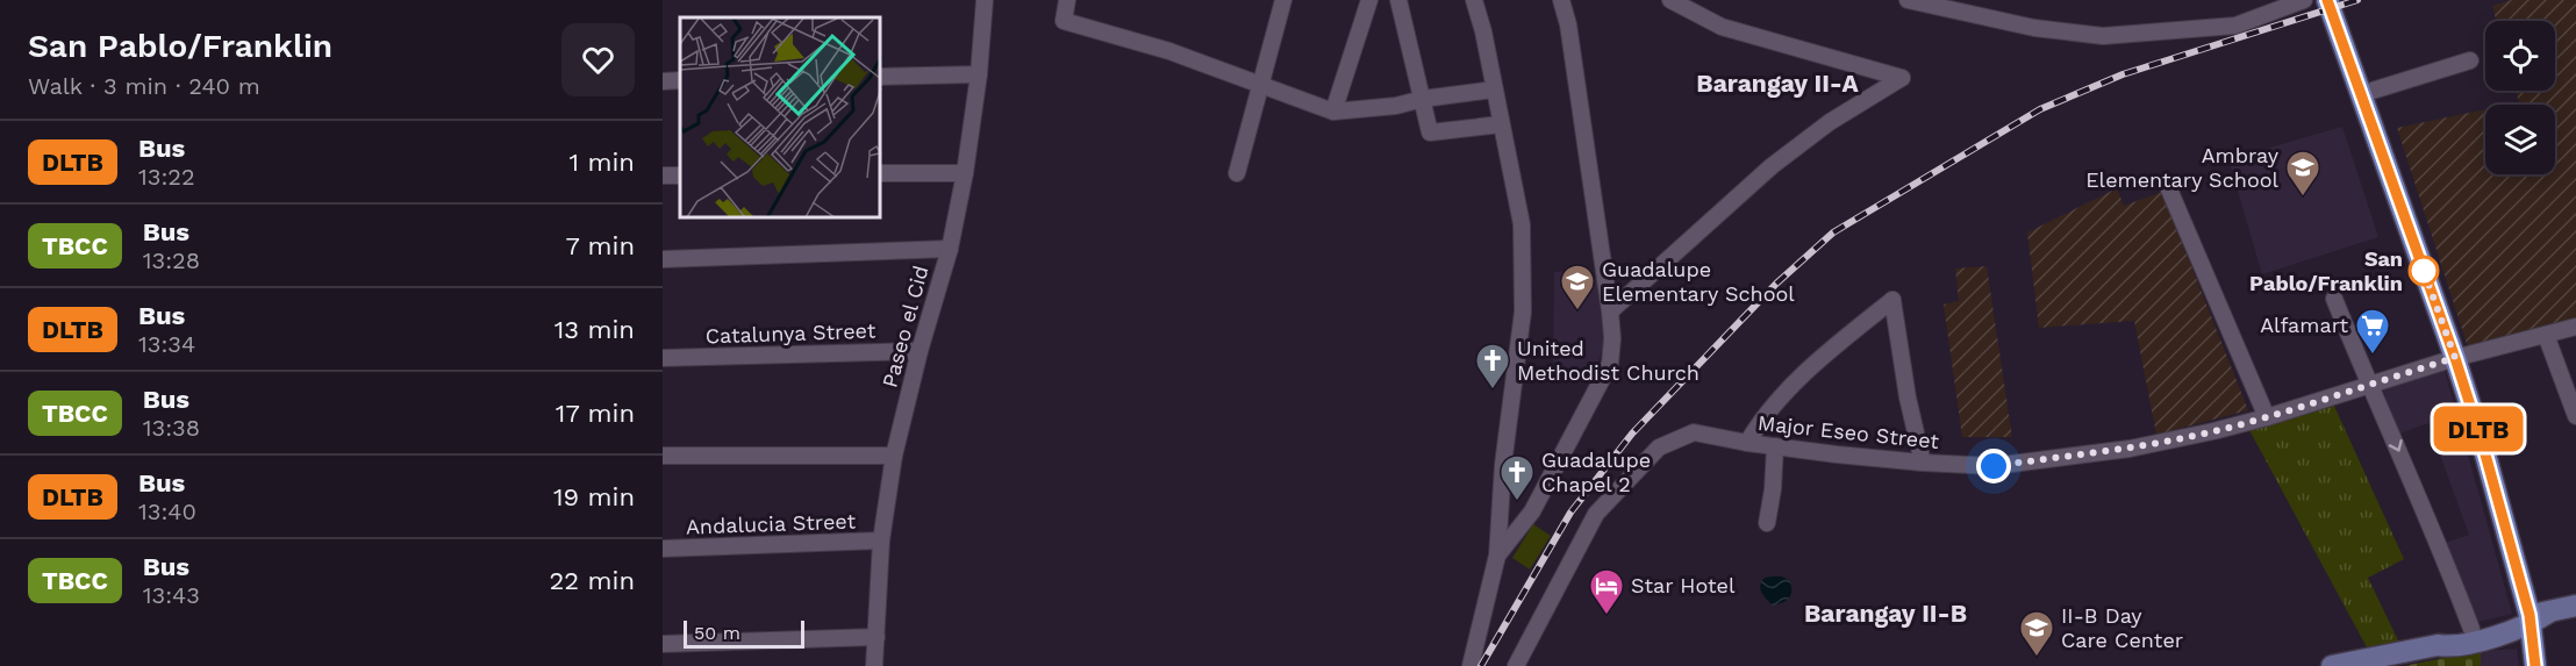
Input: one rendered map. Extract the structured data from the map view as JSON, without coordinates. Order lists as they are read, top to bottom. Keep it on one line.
{"streets":{"street":["Paseo el Cid","Catalunya Street","Major Eseo Street","Andalucia Street"]},"crossings":[["Paseo el Cid","Catalunya Street"],["Paseo el Cid","Andalucia Street"]],"districts":["Barangay II-A","Barangay II-B"],"places":{"school or university":["Ambray Elementary School","Guadalupe Elementary School","II-B Day Care Center"],"other":["San Pablo/Franklin"],"supermarket":["Alfamart"],"church":["United Methodist Church","Guadalupe Chapel 2"],"hotel":["Star Hotel"]},"lines":["bus line DLTB"],"scale_bar":"50 m","page":{"heading":["San Pablo/Franklin","Walk · 3 min · 240 m"],"on_map":"DLTB","list":[{"mark":"DLTB","name":"Bus","note":"13:22","value":"1 min"},{"mark":"TBCC","name":"Bus","note":"13:28","value":"7 min"},{"mark":"DLTB","name":"Bus","note":"13:34","value":"13 min"},{"mark":"TBCC","name":"Bus","note":"13:38","value":"17 min"},{"mark":"DLTB","name":"Bus","note":"13:40","value":"19 min"},{"mark":"TBCC","name":"Bus","note":"13:43","value":"22 min"}],"scale":"50 m"}}
